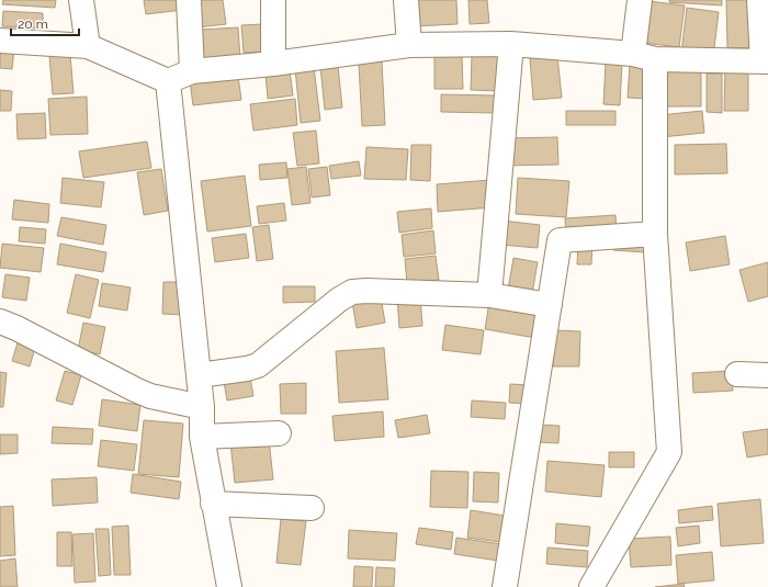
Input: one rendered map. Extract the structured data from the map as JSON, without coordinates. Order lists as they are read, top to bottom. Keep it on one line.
{"scale_bar":"20 m"}
